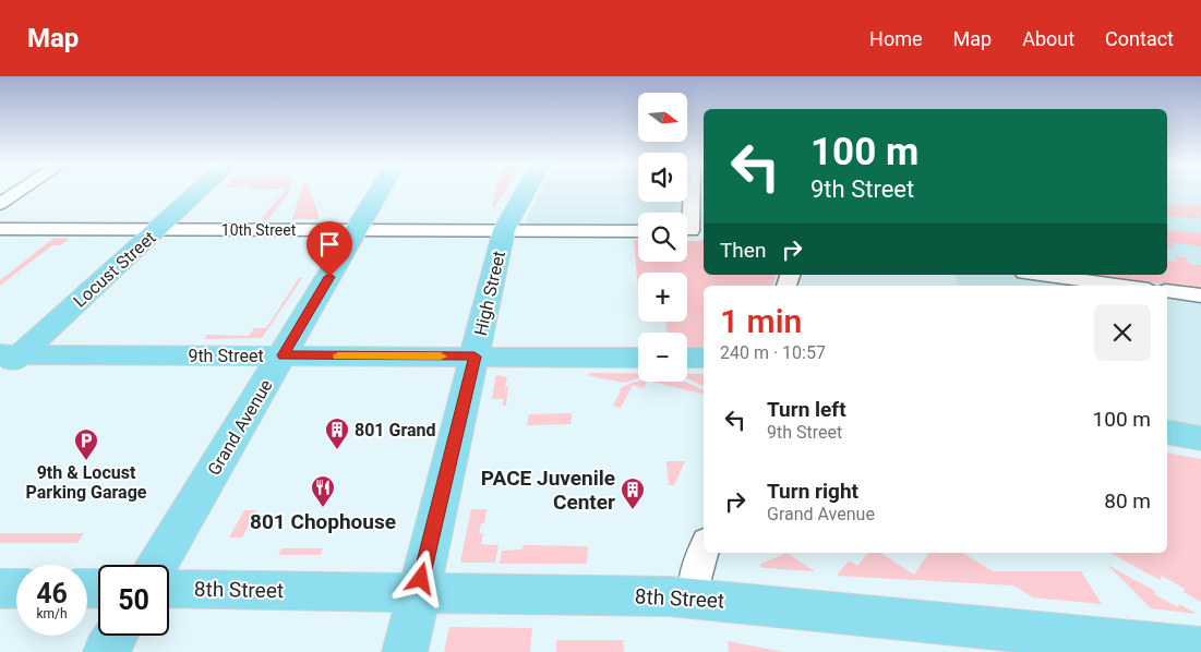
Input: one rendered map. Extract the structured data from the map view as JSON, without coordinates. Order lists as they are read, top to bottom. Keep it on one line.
{"streets":{"main road":["Locust Street","High Street","9th Street","Grand Avenue","8th Street"],"street":["10th Street"]},"crossings":[["10th Street","Locust Street"],["10th Street","High Street"],["10th Street","Grand Avenue"],["Locust Street","9th Street"],["High Street","9th Street"],["High Street","8th Street"],["9th Street","Grand Avenue"]],"places":{"building":["801 Grand","PACE Juvenile Center"],"parking":["9th & Locust Parking Garage"],"restaurant":["801 Chophouse"]},"north":"right","page":{"header":"Map","nav":["Home","Map","About","Contact"],"map_buttons":["+","−"],"turn":["100 m","9th Street"],"then":"Then","heading":["1 min","240 m · 10:57"],"list":[{"name":"Turn left","note":"9th Street","value":"100 m"},{"name":"Turn right","note":"Grand Avenue","value":"80 m"}],"speed":"46 km/h","limit":"50"}}
